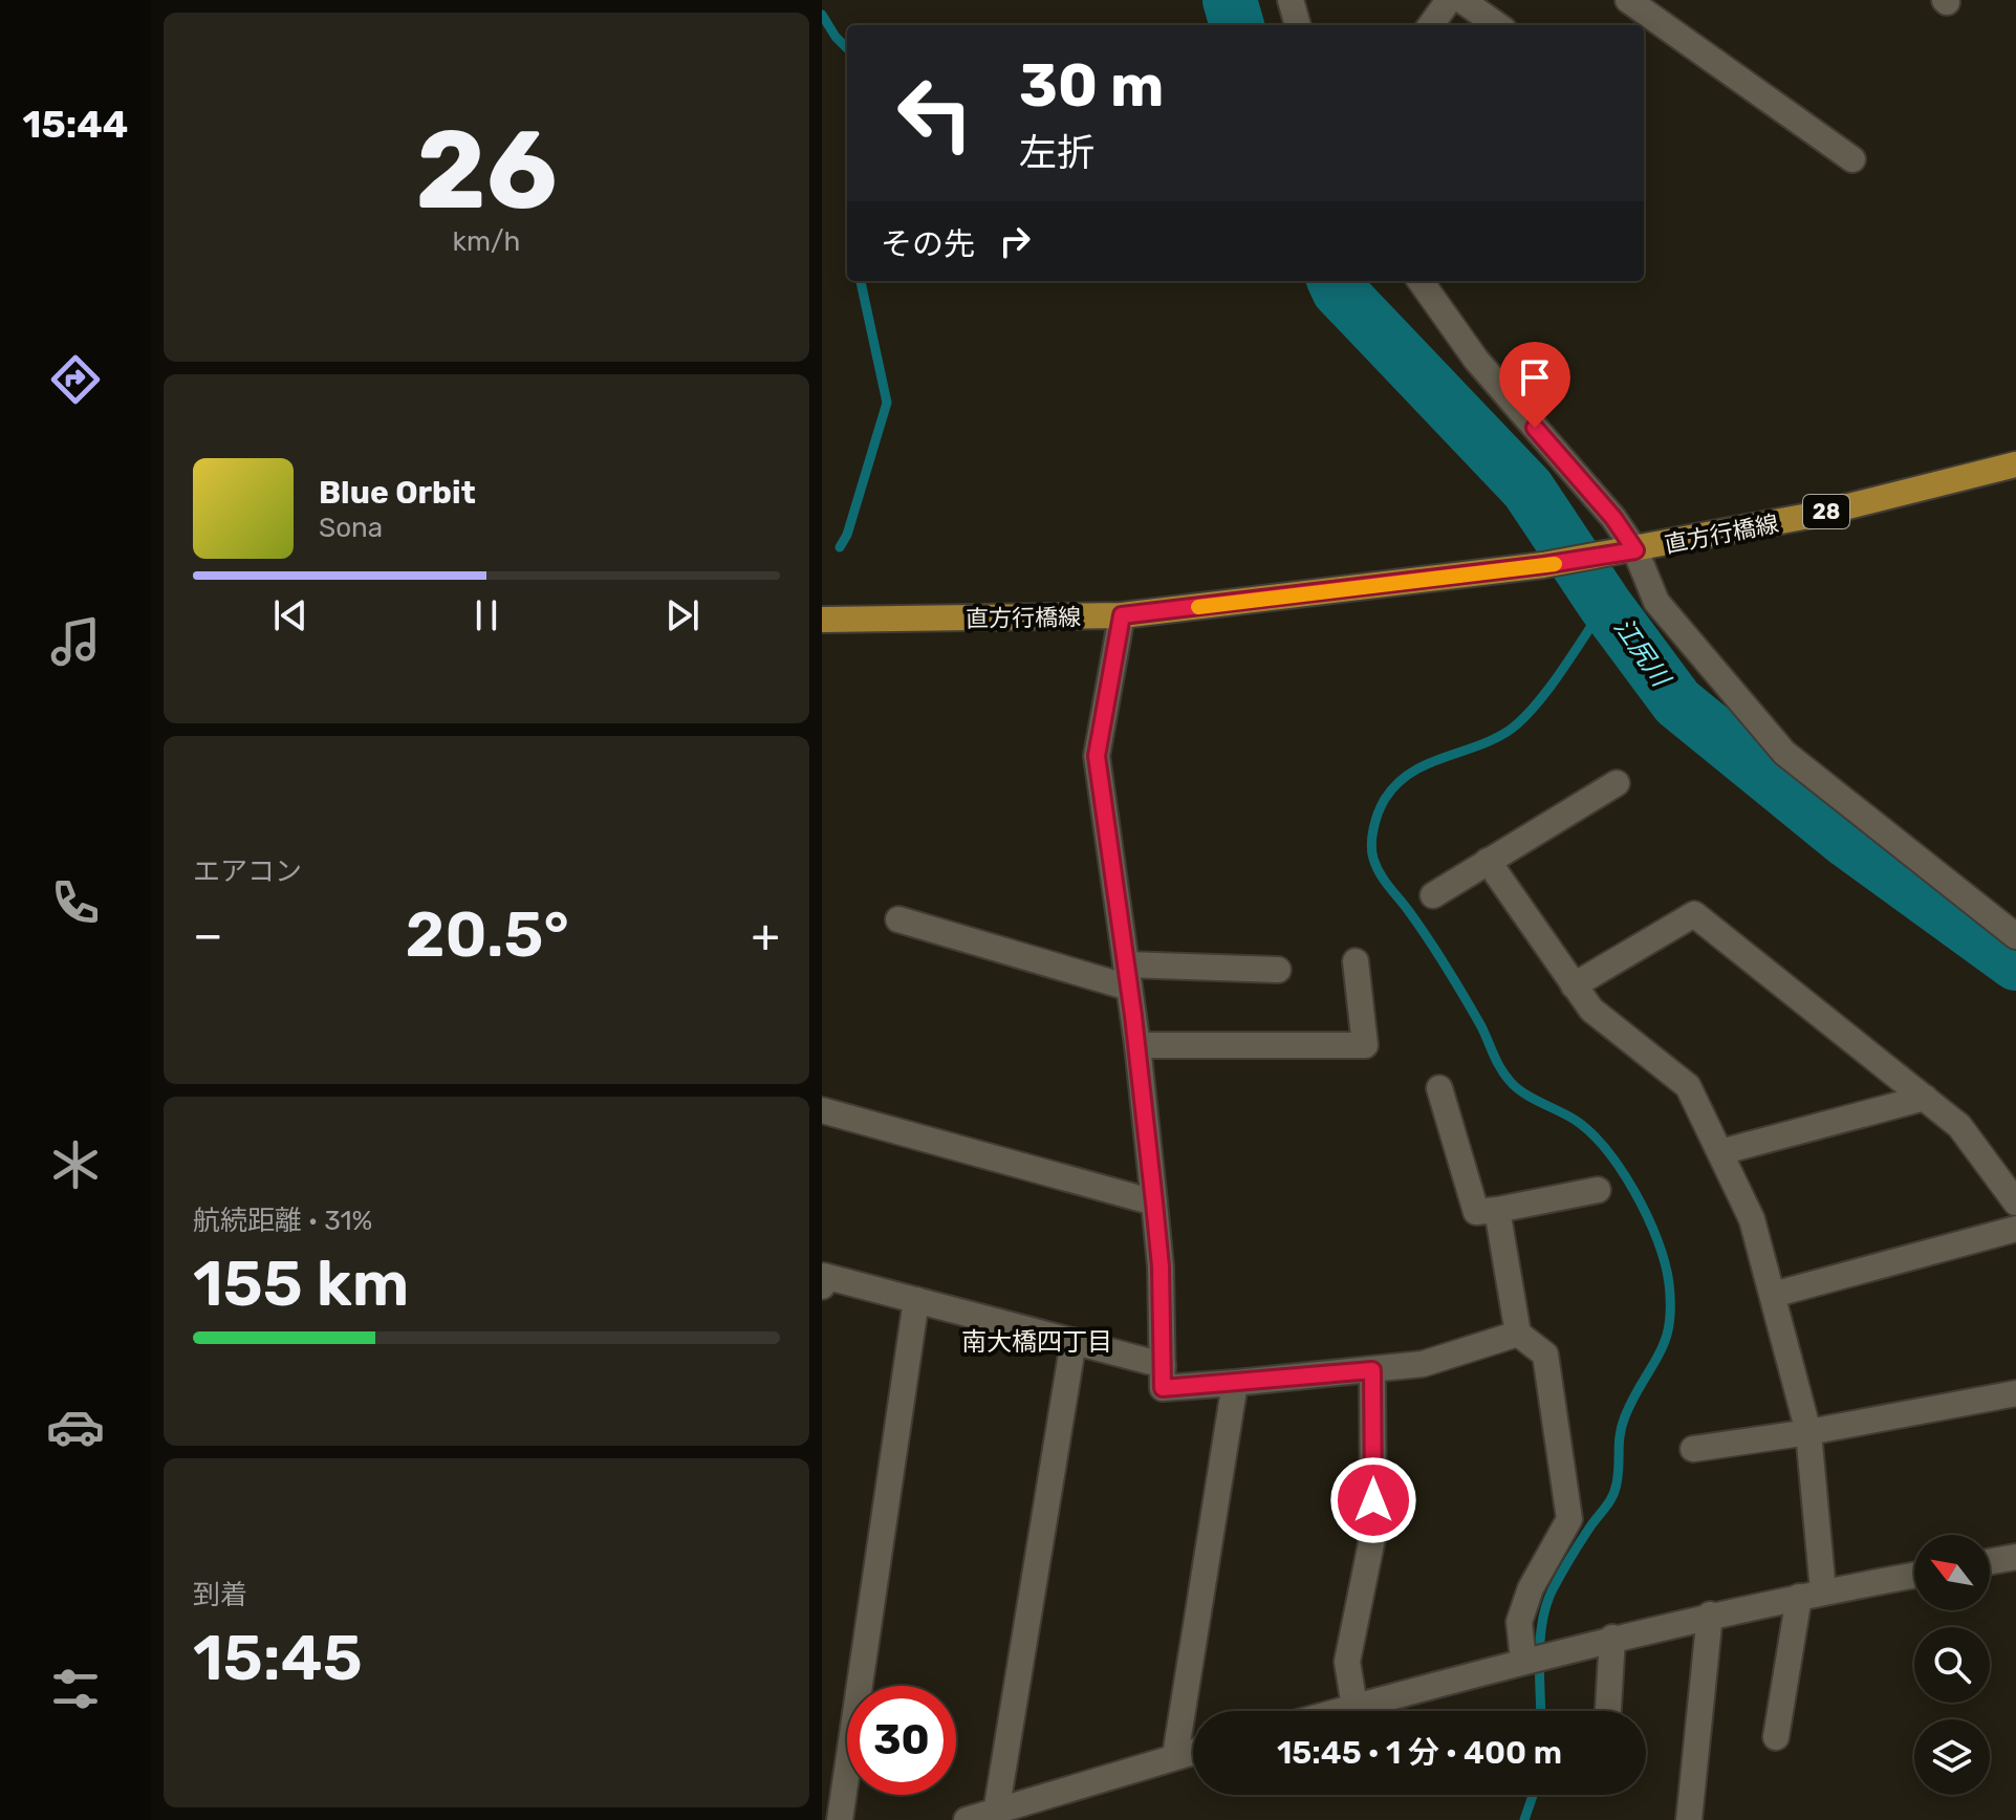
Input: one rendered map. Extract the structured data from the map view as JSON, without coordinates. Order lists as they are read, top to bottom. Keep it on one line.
{"streets":{"main road":["28","直方行橋線"]},"districts":["南大橋四丁目"],"water":["江尻川"],"north":"top left","page":{"tabs":"15:44","tile":[["26","km/h"],"エアコン",["航続距離 · 31%","155 km"],["到着","15:45"]],"turn":["30 m","左折"],"then":"その先","song":["Blue Orbit","Sona"],"heat":["−","20.5°","+"],"limit":"30","trip":"15:45 · 1 分 · 400 m"}}
